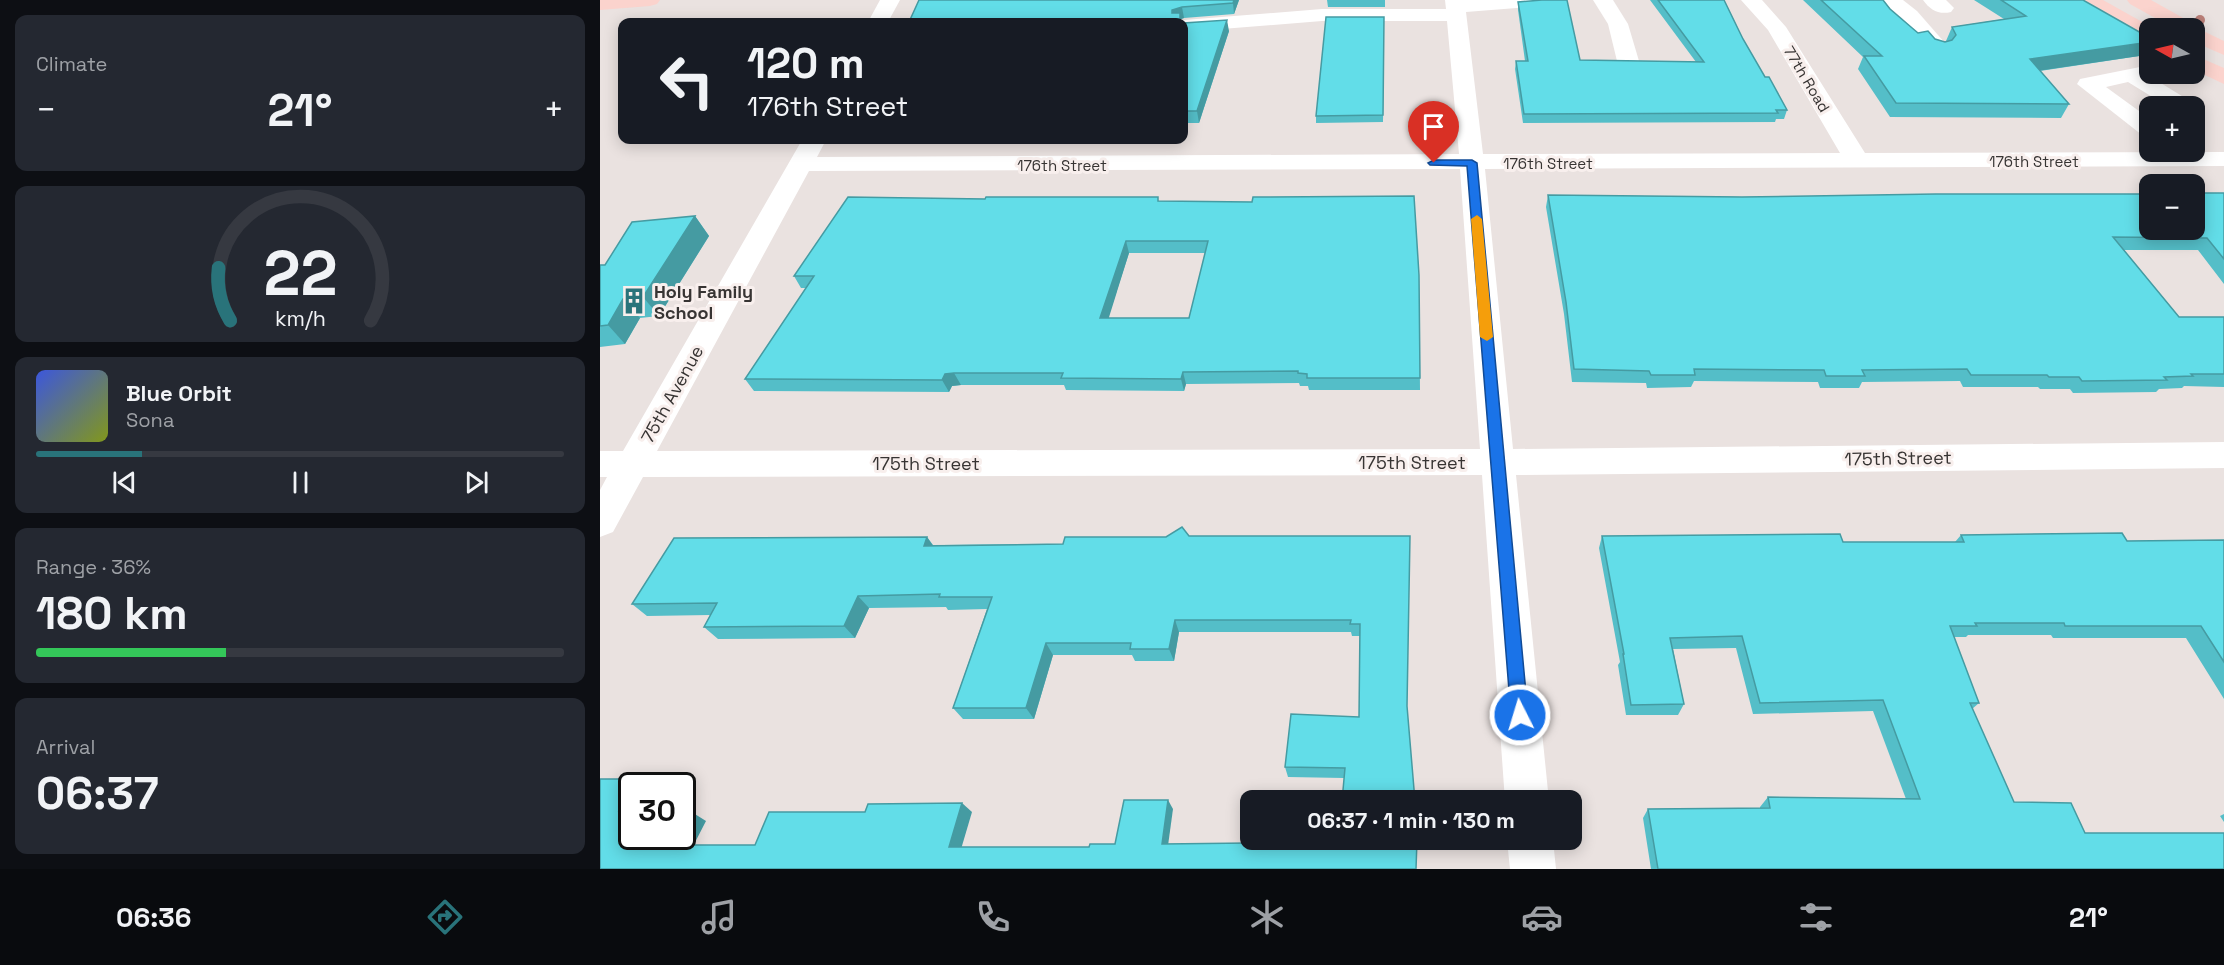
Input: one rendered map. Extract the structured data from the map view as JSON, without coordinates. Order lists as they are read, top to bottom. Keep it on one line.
{"streets":{"street":["77th Road","176th Street","75th Avenue","175th Street"]},"crossings":[["77th Road","176th Street"],["176th Street","75th Avenue"],["75th Avenue","175th Street"]],"places":{"building":["Holy Family School"]},"north":"left","page":{"tile":["Climate",["Range · 36%","180 km"],["Arrival","06:37"]],"map_buttons":["+","−"],"turn":["120 m","176th Street"],"heat":["−","21°","+"],"song":["Blue Orbit","Sona"],"limit":"30","trip":"06:37 · 1 min · 130 m","tabs":["06:36","21°"],"gauge":["22","km/h"]}}
